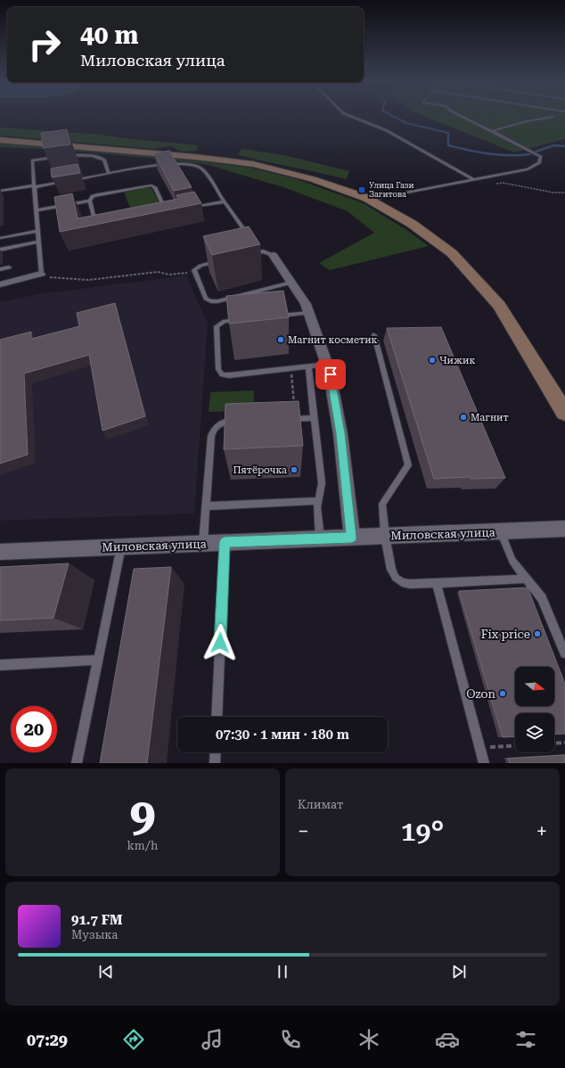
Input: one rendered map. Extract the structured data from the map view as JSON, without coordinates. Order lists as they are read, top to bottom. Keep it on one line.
{"streets":{"street":["Миловская улица"]},"places":{"transit":["Улица Гази Загитова"],"other":["Магнит косметик","Чижик","Магнит","Пятёрочка","Fix price","Ozon"]},"north":"right","page":{"turn":["40 m","Миловская улица"],"limit":"20","trip":"07:30 · 1 мин · 180 m","tile":[["9","km/h"],"Климат"],"heat":["−","19°","+"],"song":["91.7 FM","Музыка"],"tabs":"07:29"}}
